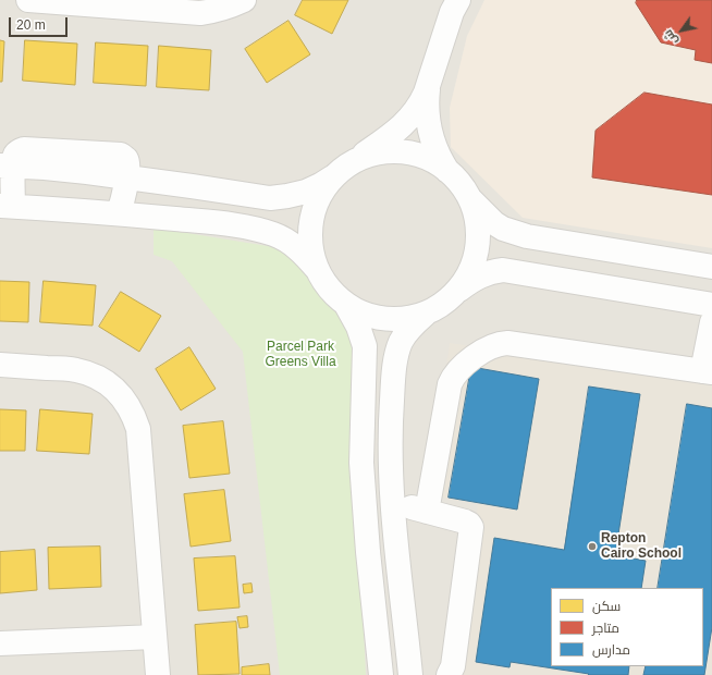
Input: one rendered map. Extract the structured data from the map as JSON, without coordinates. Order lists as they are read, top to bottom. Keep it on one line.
{"parks":["Parcel Park Greens Villa"],"places":["Repton Cairo School"],"legend":["سكن","متاجر","مدارس"],"scale_bar":"20 m","north":"bottom left"}
